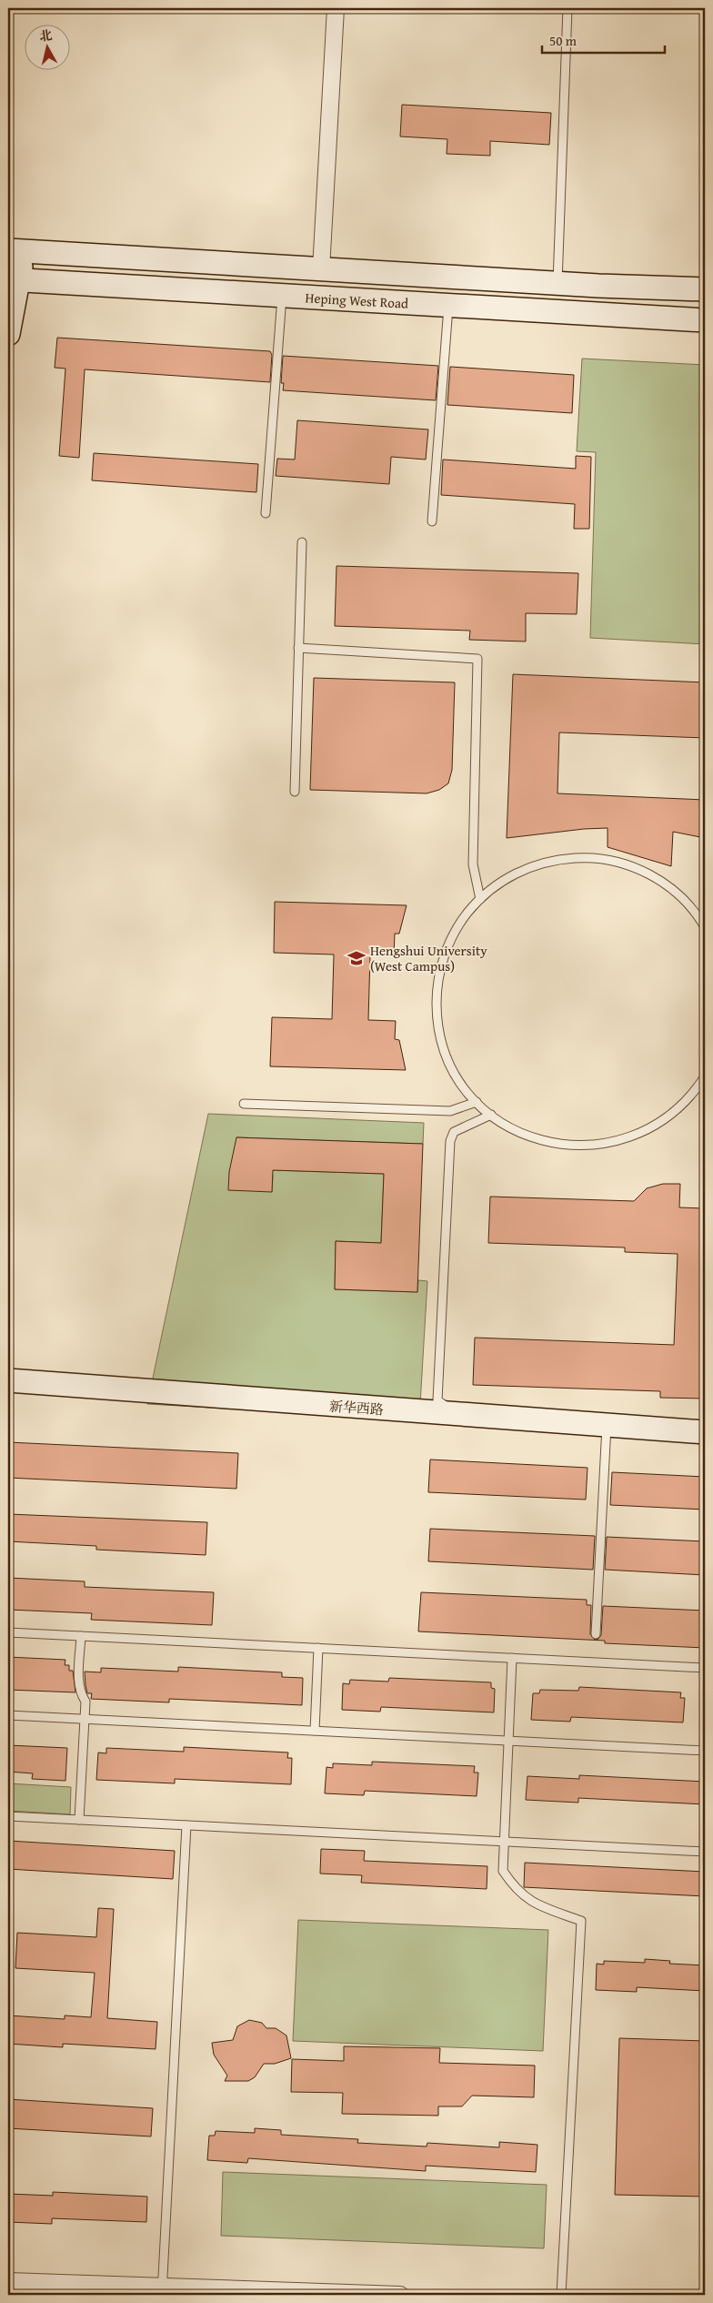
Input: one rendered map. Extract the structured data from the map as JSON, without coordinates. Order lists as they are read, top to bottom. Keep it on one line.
{"streets":{"main road":["Heping West Road","新华西路"]},"places":{"school or university":["Hengshui University (West Campus)"]},"scale_bar":"50 m","north":"top"}
